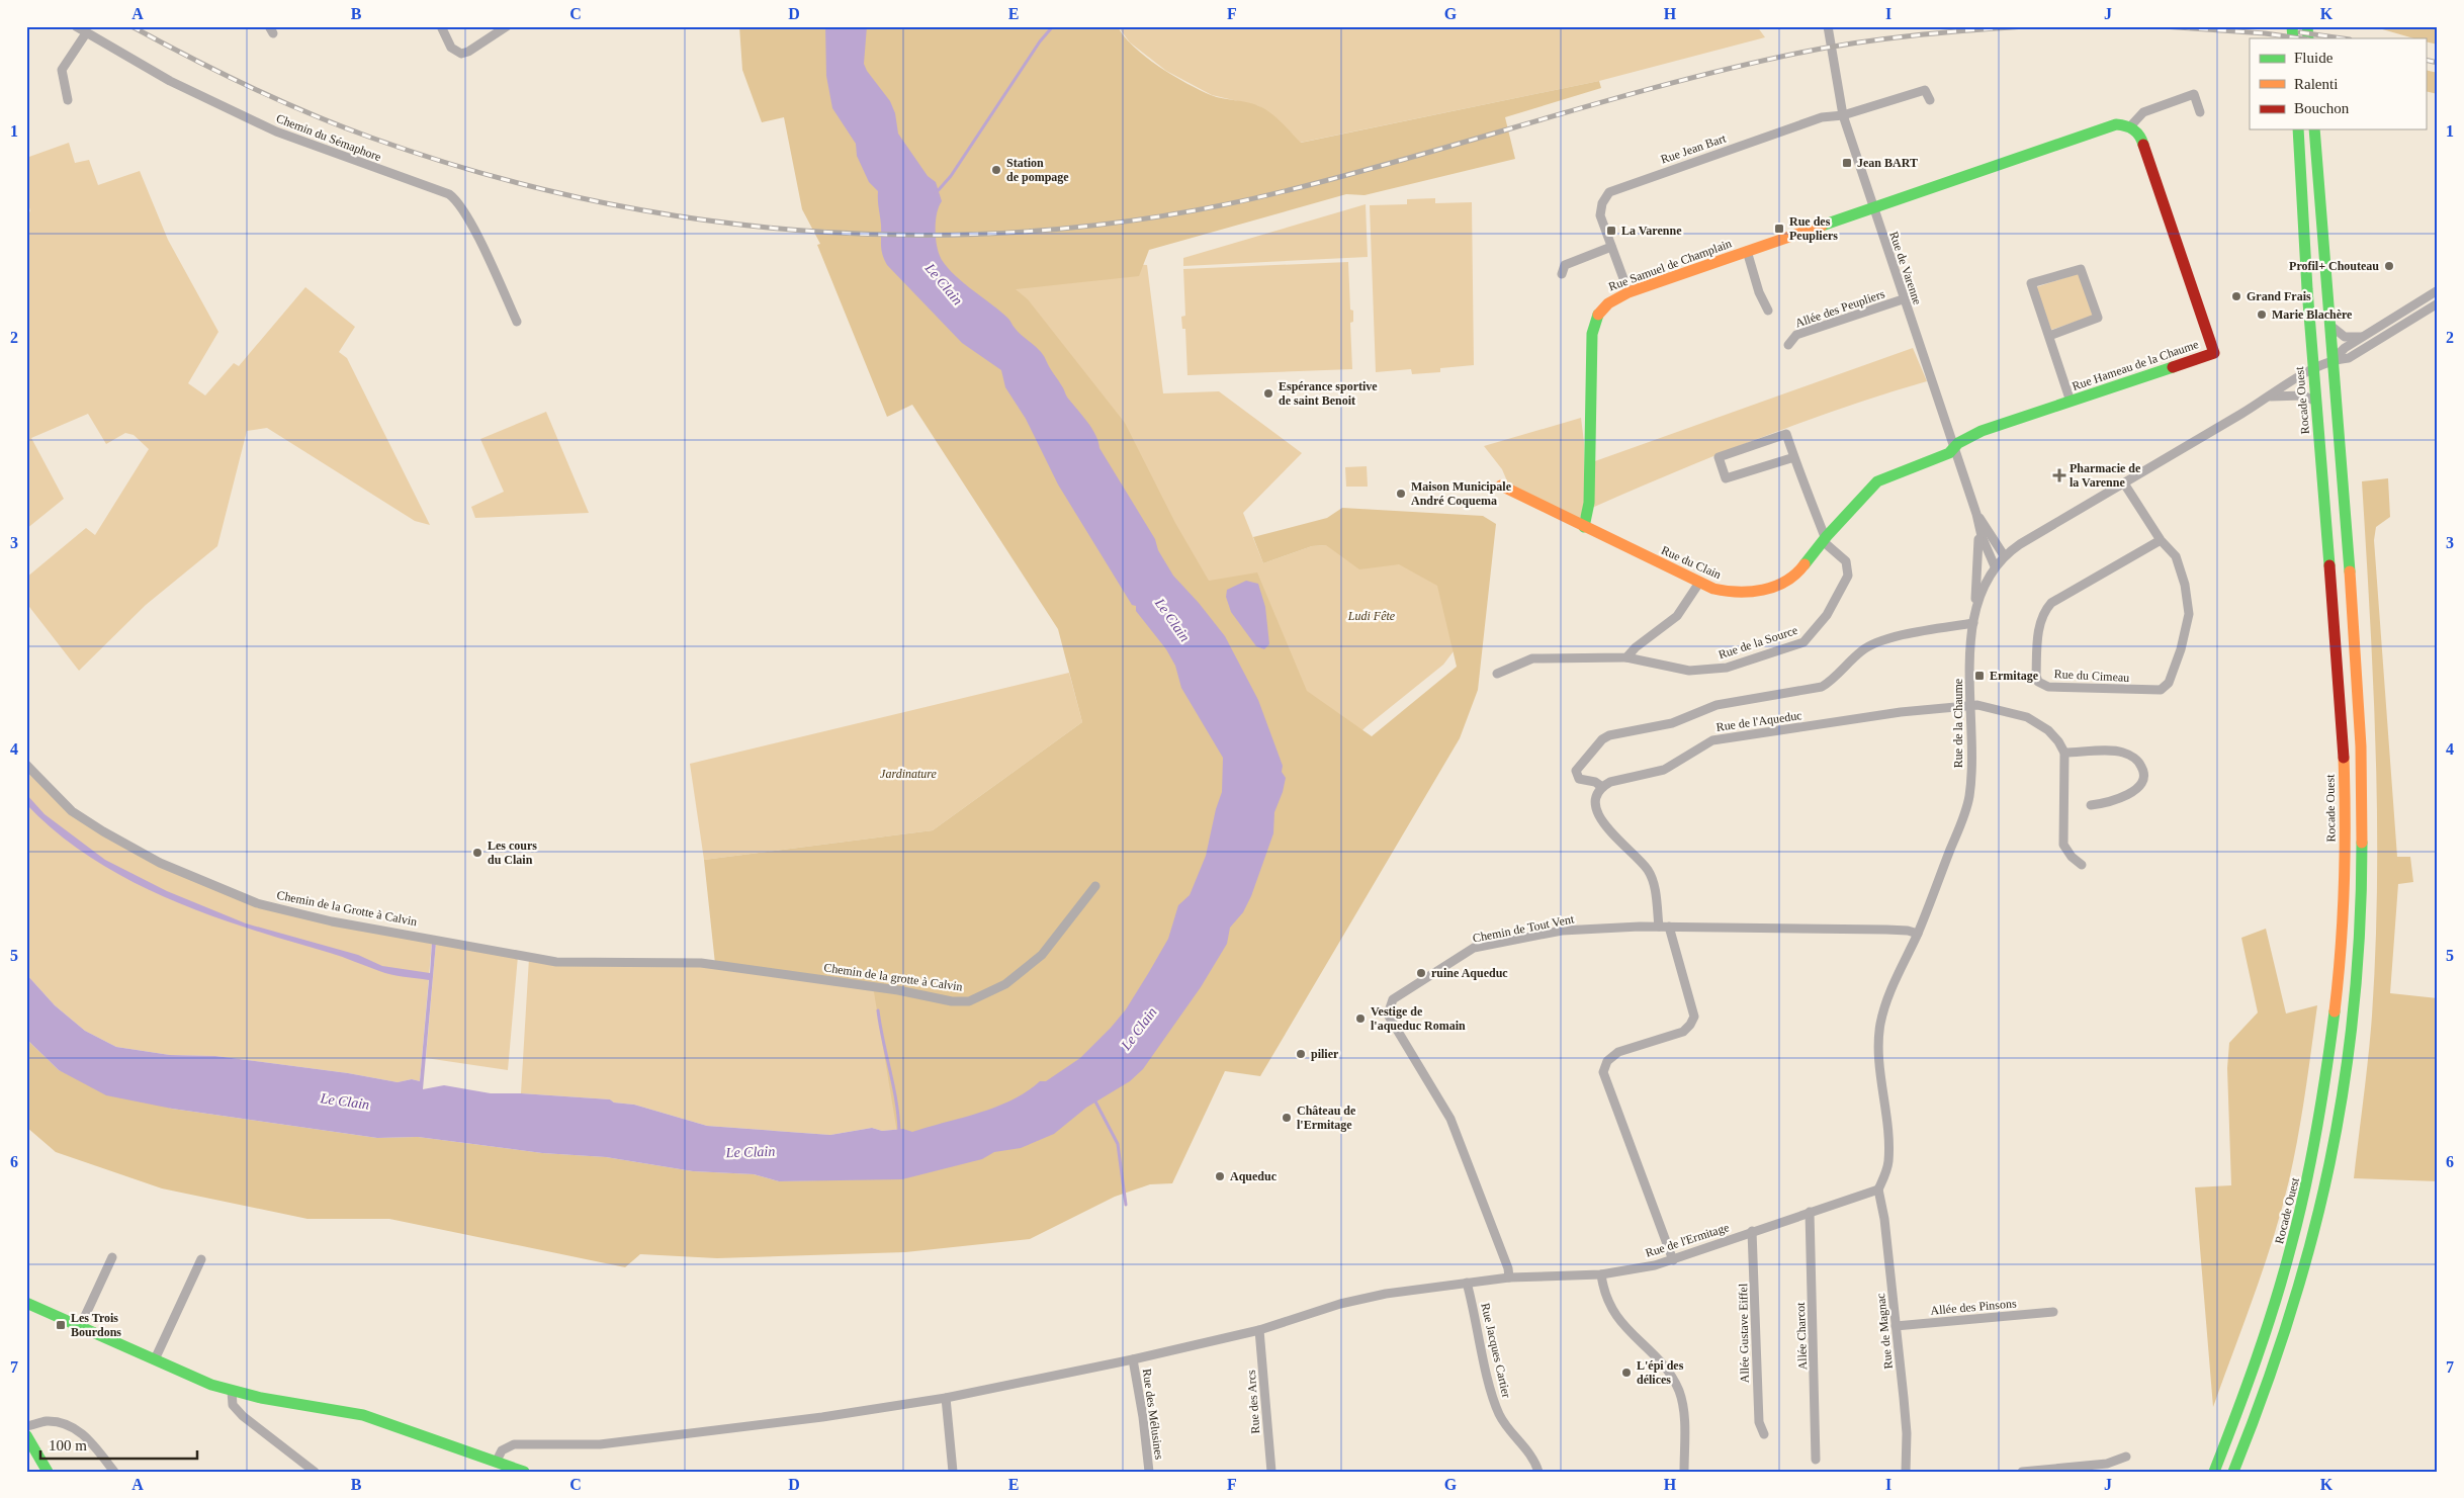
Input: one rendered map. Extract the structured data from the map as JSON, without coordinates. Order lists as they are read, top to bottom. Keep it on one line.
{"streets":{"main road":["Rue Samuel de Champlain","Rue Hameau de la Chaume","Rocade Ouest","Rue du Clain"],"street":["Chemin du Sémaphore","Rue Jean Bart","Rue de Varenne","Allée des Peupliers","Rue de la Source","Rue du Cimeau","Rue de l'Aqueduc","Rue de la Chaume","Chemin de la Grotte à Calvin","Chemin de Tout Vent","Chemin de la grotte à Calvin","Rue de l'Ermitage","Allée des Pinsons","Rue de Magnac","Allée Gustave Eiffel","Allée Charcot","Rue Jacques Cartier","Rue des Arcs","Rue des Mélusines"]},"crossings":[["Rue Jean Bart","Rue Samuel de Champlain"],["Rue Jean Bart","Rue de Varenne"],["Rue Samuel de Champlain","Rue de Varenne"],["Rue Samuel de Champlain","Rue du Clain"],["Rue de Varenne","Allée des Peupliers"],["Rue de Varenne","Rue Hameau de la Chaume"],["Rue de Varenne","Rue du Clain"],["Rue de Varenne","Rue de la Chaume"],["Rue Hameau de la Chaume","Rue du Clain"],["Rocade Ouest","Rue de la Chaume"],["Rue du Clain","Rue de la Source"],["Rue du Cimeau","Rue de la Chaume"],["Rue de l'Aqueduc","Rue de la Chaume"],["Rue de la Chaume","Chemin de Tout Vent"],["Rue de la Chaume","Rue de l'Ermitage"],["Rue de la Chaume","Rue de Magnac"],["Chemin de la Grotte à Calvin","Chemin de la grotte à Calvin"],["Chemin de Tout Vent","Rue de l'Ermitage"],["Rue de l'Ermitage","Rue de Magnac"],["Rue de l'Ermitage","Allée Gustave Eiffel"],["Rue de l'Ermitage","Allée Charcot"],["Rue de l'Ermitage","Rue Jacques Cartier"],["Rue de l'Ermitage","Rue des Arcs"],["Rue de l'Ermitage","Rue des Mélusines"],["Allée des Pinsons","Rue de Magnac"]],"water":["Le Clain"],"parks":["Ludi Fête","Jardinature"],"places":{"transit":["Jean BART","Rue des Peupliers","La Varenne","Ermitage","Les Trois Bourdons"],"other":["Station de pompage","Profil+ Chouteau","Grand Frais","Marie Blachère","Espérance sportive de saint Benoit","Maison Municipale André Coquema","Les cours du Clain","ruine Aqueduc","Vestige de l'aqueduc Romain","pilier","Château de l'Ermitage","Aqueduc","L'épi des délices"],"health":["Pharmacie de la Varenne"]},"legend":["Fluide","Ralenti","Bouchon"],"scale_bar":"100 m","grid":{"columns":["A","B","C","D","E","F","G","H","I","J","K"],"rows":["1","2","3","4","5","6","7"]}}
